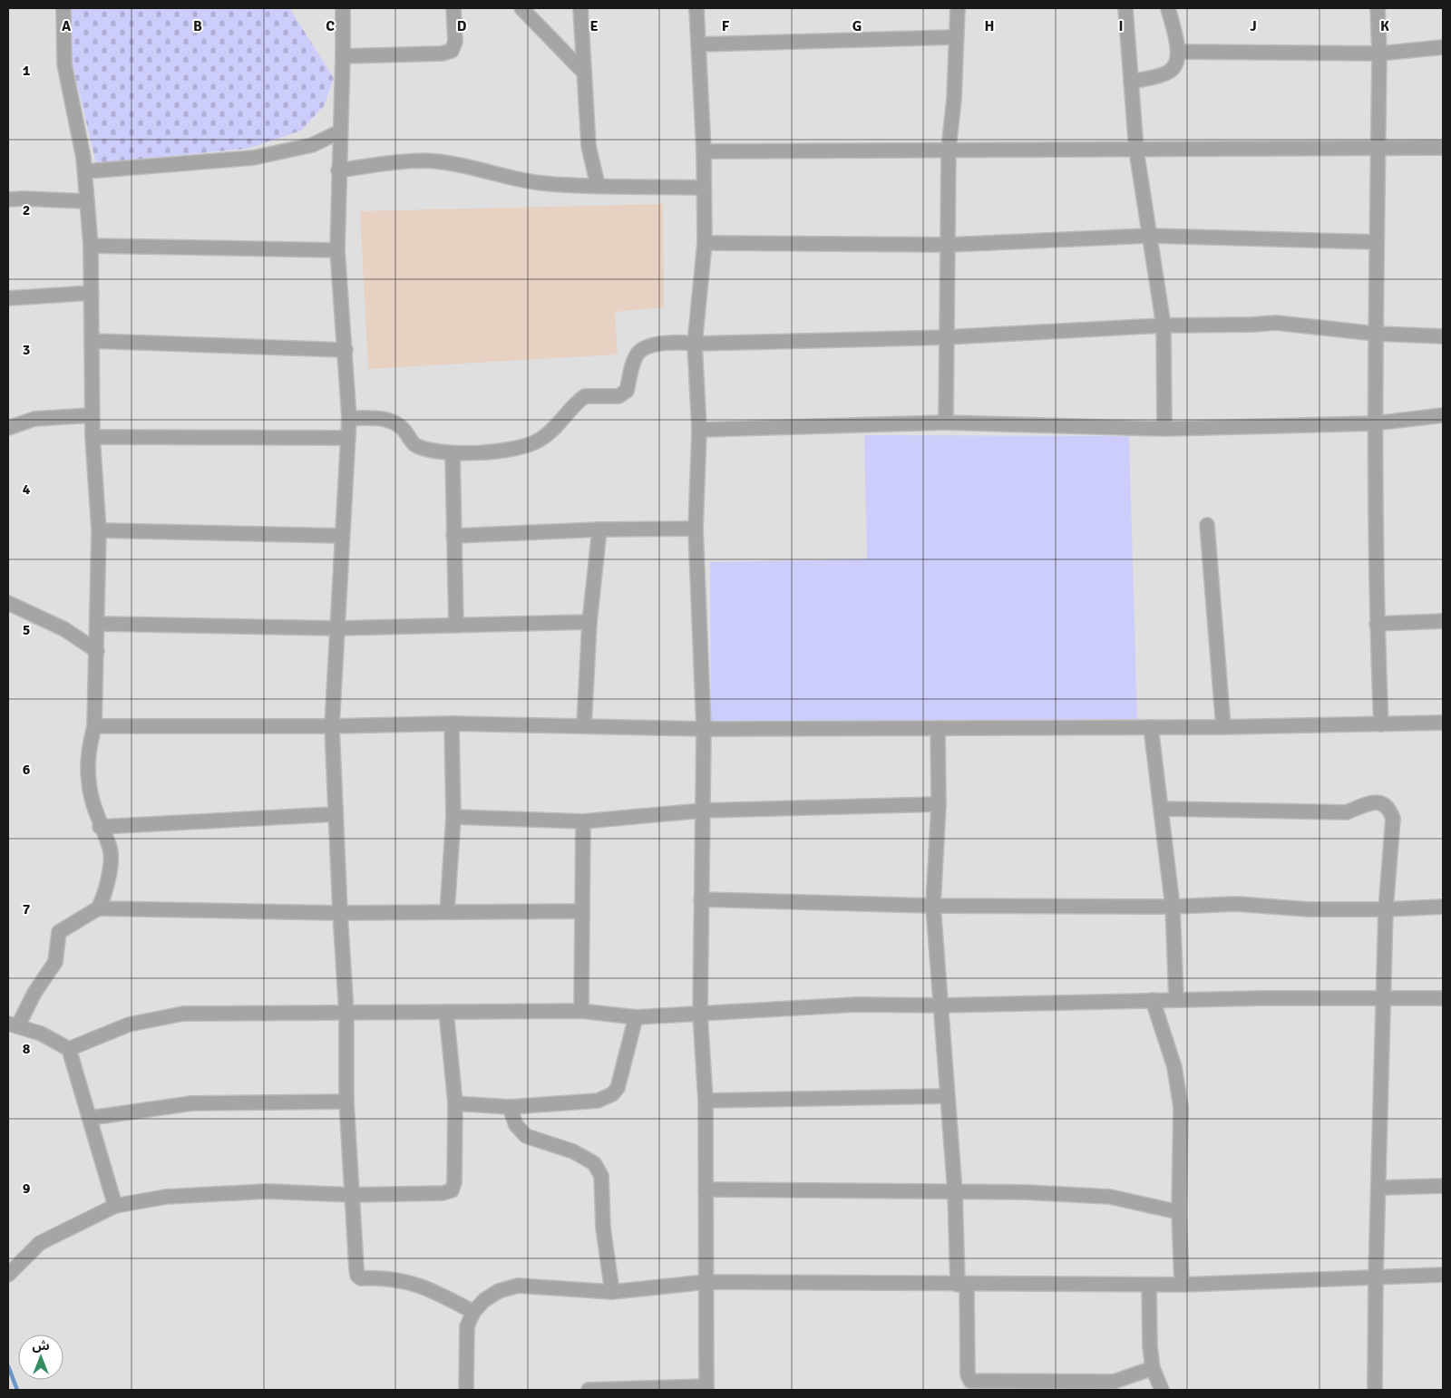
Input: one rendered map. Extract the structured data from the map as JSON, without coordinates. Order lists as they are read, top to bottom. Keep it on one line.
{"north":"top","grid":{"columns":["A","B","C","D","E","F","G","H","I","J","K"],"rows":["1","2","3","4","5","6","7","8","9"]}}
